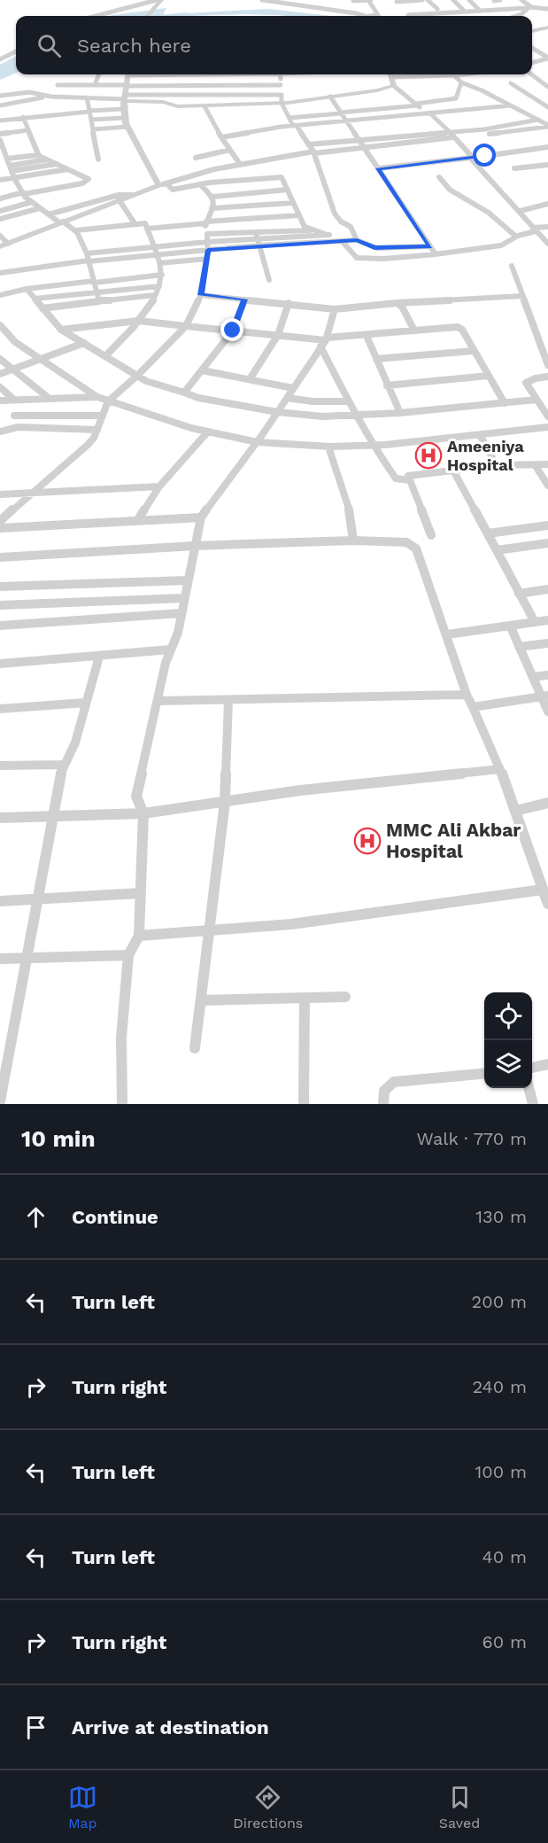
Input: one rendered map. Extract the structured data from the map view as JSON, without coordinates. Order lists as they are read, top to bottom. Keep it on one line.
{"places":{"hospital":["Ameeniya Hospital","MMC Ali Akbar Hospital"]},"page":{"search":"Search here","heading":["10 min","Walk · 770 m"],"list":[["Continue","130 m"],["Turn left","200 m"],["Turn right","240 m"],["Turn left","100 m"],["Turn left","40 m"],["Turn right","60 m"],"Arrive at destination"],"nav":["Map","Directions","Saved"]}}
